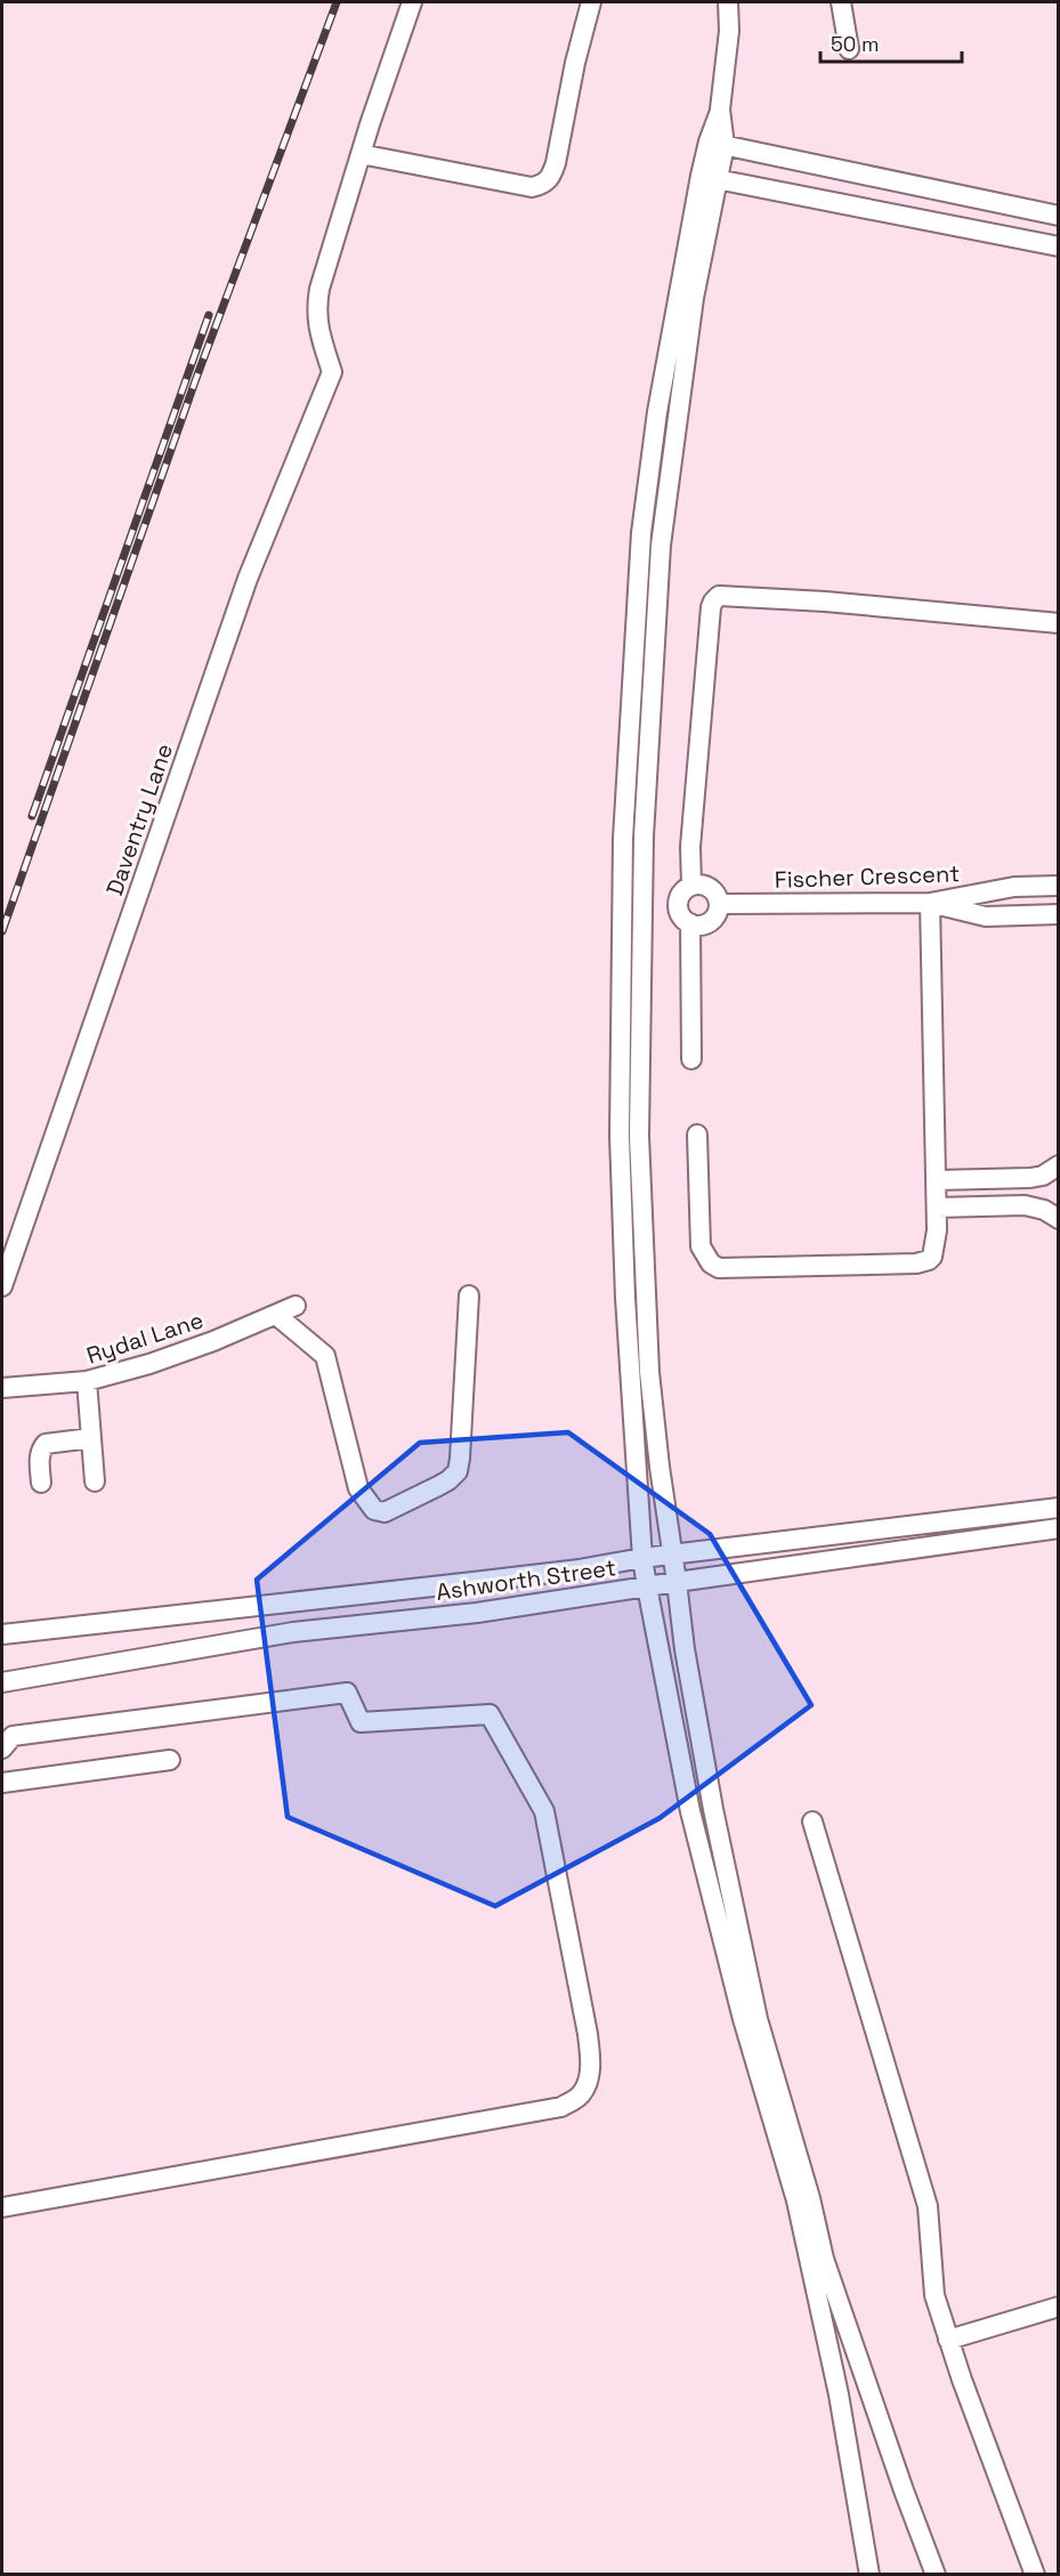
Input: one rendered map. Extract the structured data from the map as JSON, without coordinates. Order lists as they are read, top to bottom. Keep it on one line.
{"streets":{"street":["Daventry Lane","Fischer Crescent","Rydal Lane","Ashworth Street"]},"scale_bar":"50 m"}
